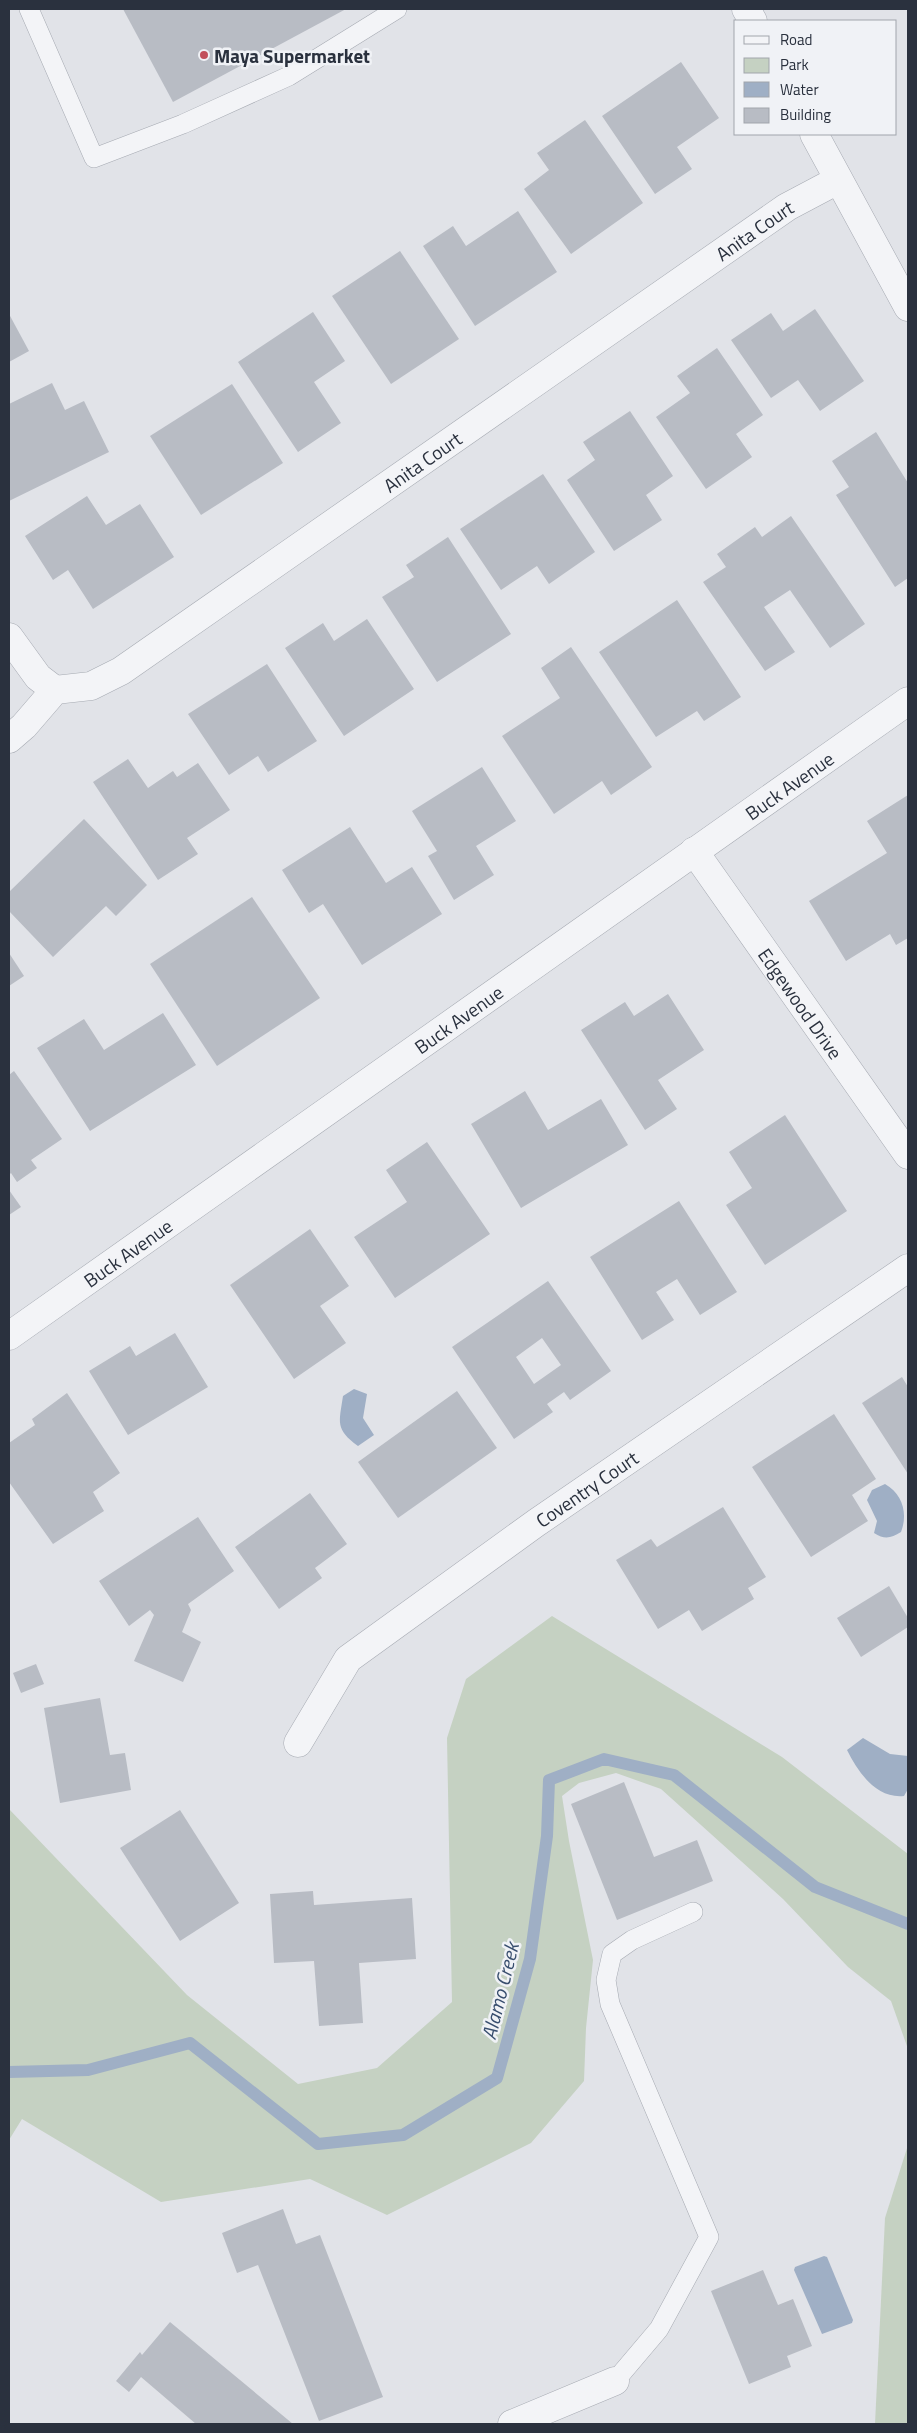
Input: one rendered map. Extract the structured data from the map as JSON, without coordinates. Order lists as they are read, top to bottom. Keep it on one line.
{"streets":{"street":["Anita Court","Buck Avenue","Edgewood Drive","Coventry Court"]},"crossings":[["Buck Avenue","Edgewood Drive"]],"water":["Alamo Creek"],"places":["Maya Supermarket"],"legend":["Road","Park","Water","Building"]}
